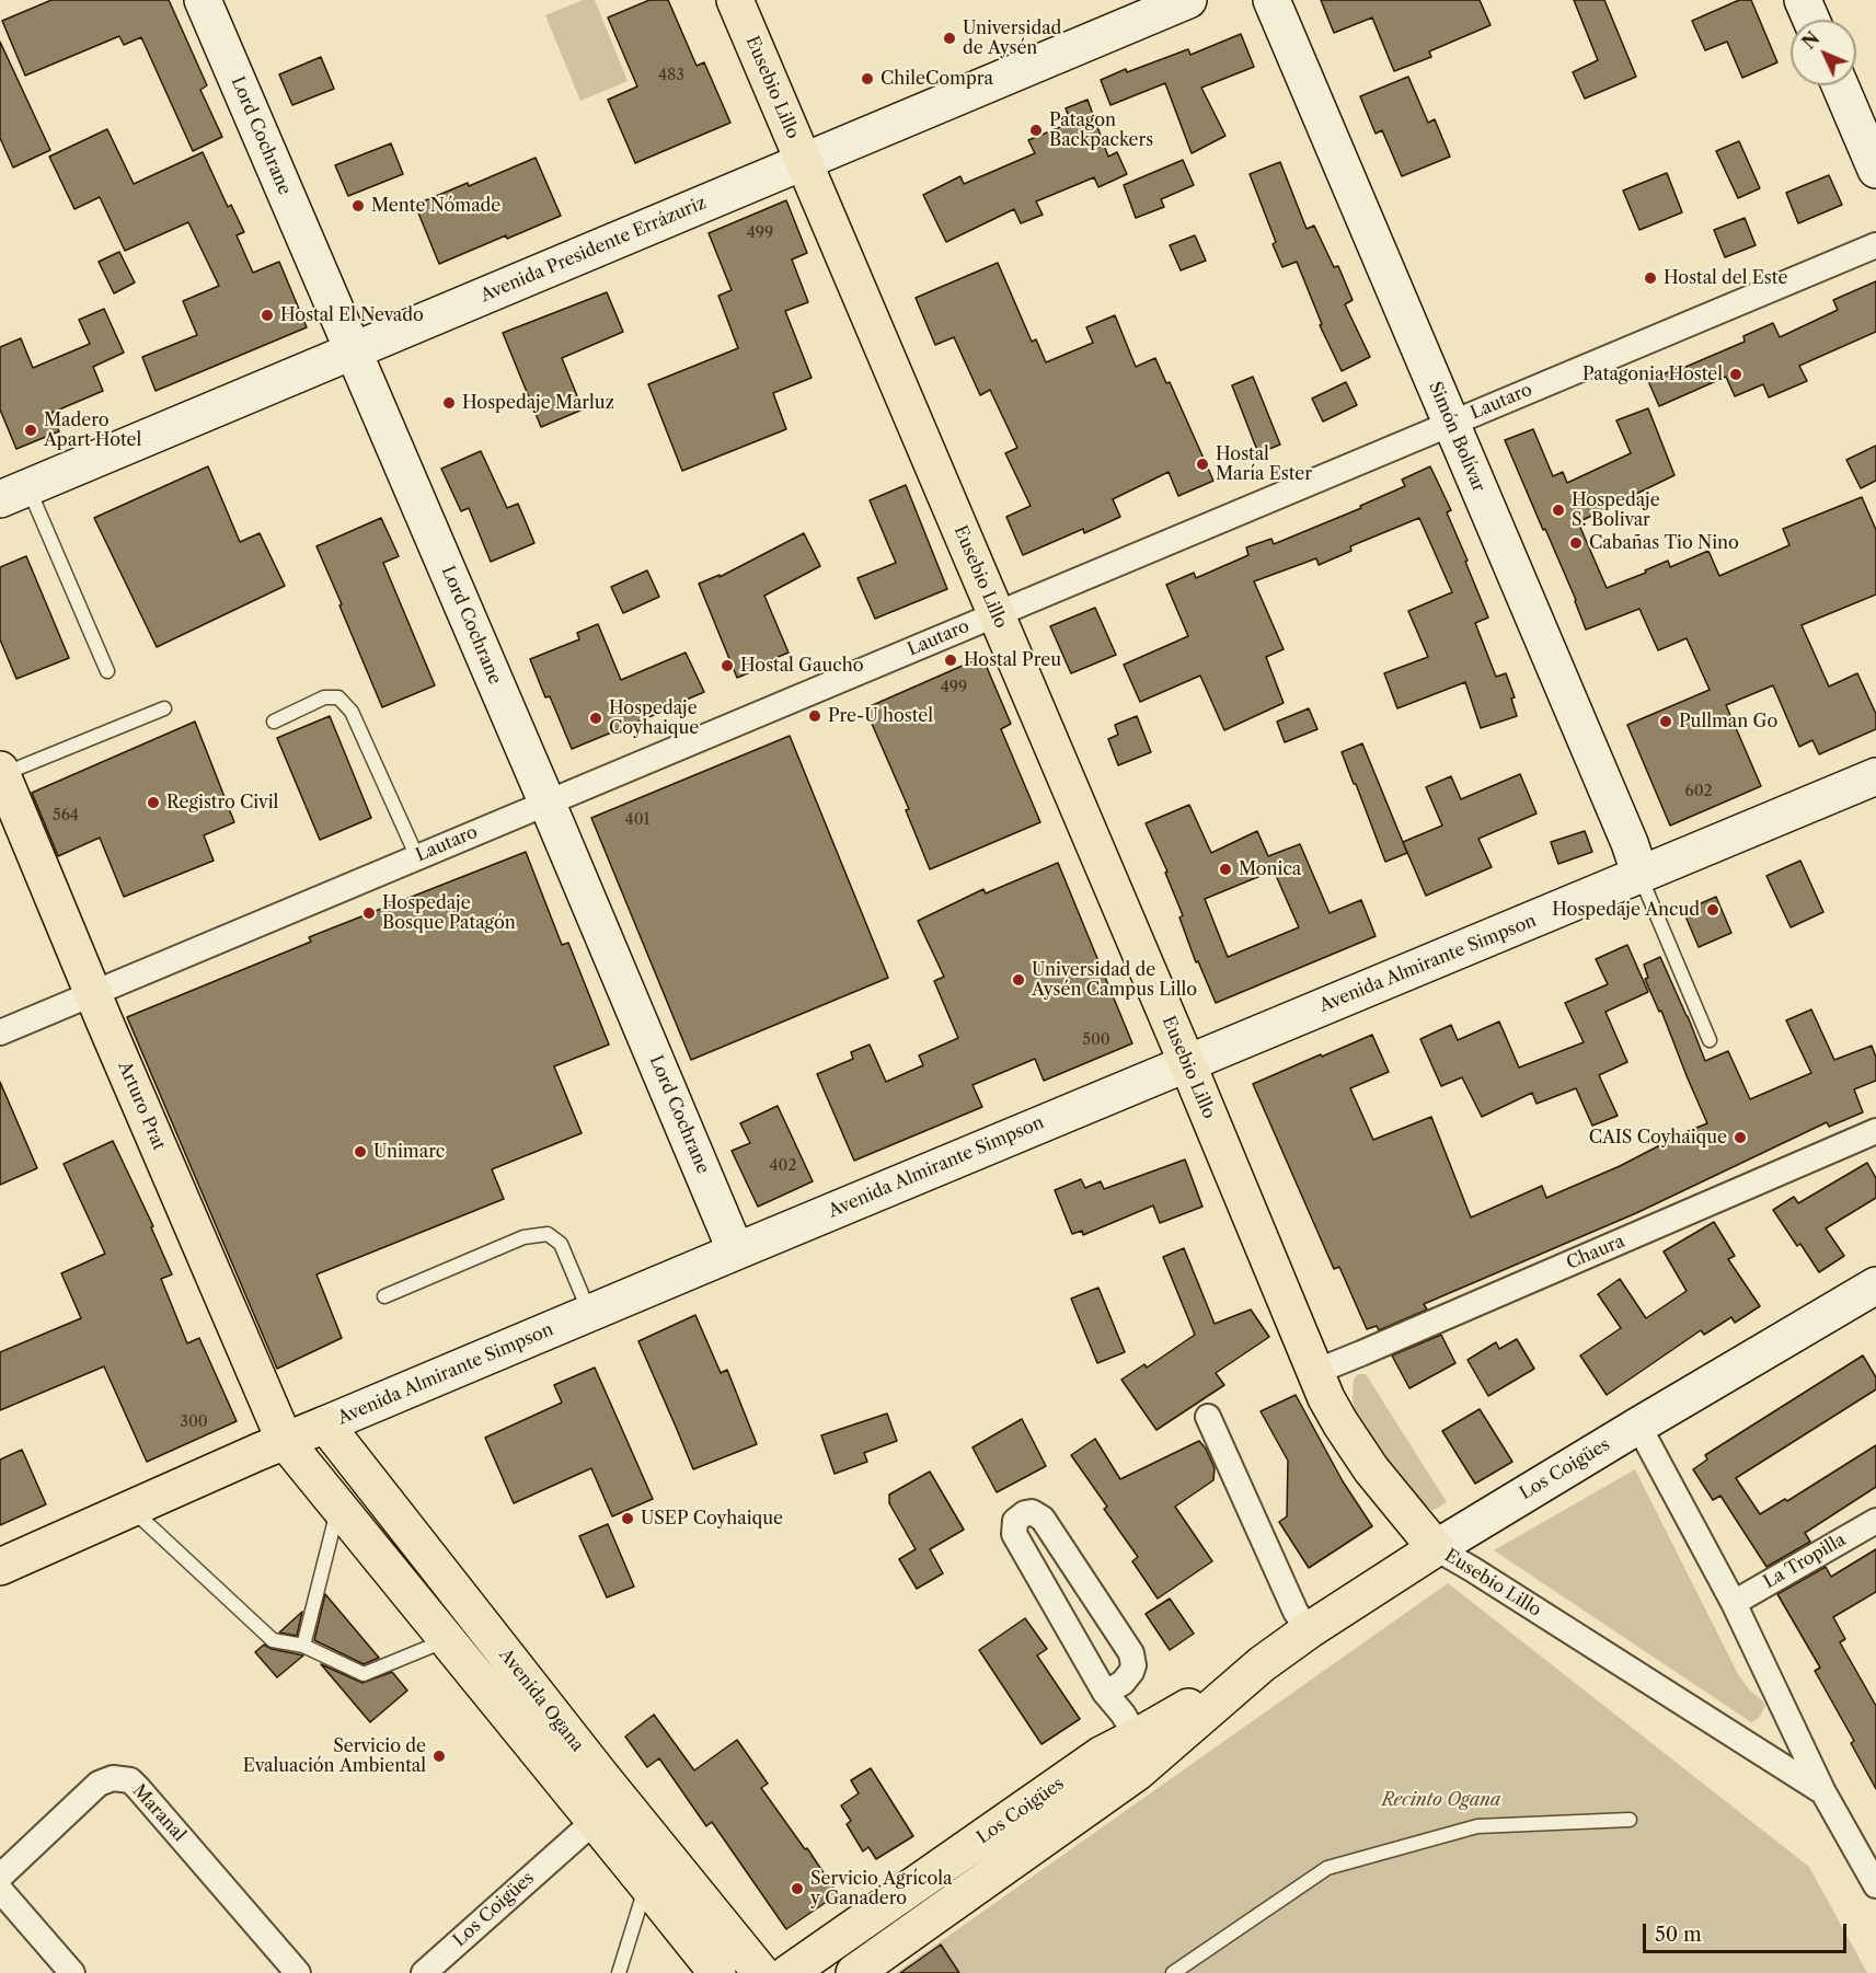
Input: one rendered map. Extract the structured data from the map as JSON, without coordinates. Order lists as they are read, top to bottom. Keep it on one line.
{"streets":{"main road":["Eusebio Lillo","Lord Cochrane","Avenida Presidente Errázuriz","Simón Bolívar","Avenida Almirante Simpson","Arturo Prat","Los Coigües","Avenida Ogana"],"street":["Lautaro","Chaura","La Tropilla","Maranal"]},"crossings":[["Eusebio Lillo","Avenida Presidente Errázuriz"],["Eusebio Lillo","Lautaro"],["Eusebio Lillo","Avenida Almirante Simpson"],["Eusebio Lillo","Chaura"],["Eusebio Lillo","Los Coigües"],["Eusebio Lillo","La Tropilla"],["Lord Cochrane","Avenida Presidente Errázuriz"],["Lord Cochrane","Lautaro"],["Lord Cochrane","Avenida Almirante Simpson"],["Lautaro","Simón Bolívar"],["Lautaro","Arturo Prat"],["Simón Bolívar","Avenida Almirante Simpson"],["Avenida Almirante Simpson","Arturo Prat"],["Avenida Almirante Simpson","Avenida Ogana"],["Arturo Prat","Avenida Ogana"],["Los Coigües","Avenida Ogana"]],"parks":["Recinto Ogana"],"places":["Universidad de Aysén","ChileCompra","Patagon Backpackers","Mente Nómade","Hostal del Este","Hostal El Nevado","Patagonia Hostel","Hospedaje Marluz","Madero Apart Hotel","Hostal María Ester","Hospedaje S. Bolivar","Cabañas Tio Nino","Hostal Preu","Hostal Gaucho","Pre-U hostel","Hospedaje Coyhaique","Pullman Go","Registro Civil","Monica","Hospedaje Ancud","Hospedaje Bosque Patagón","Universidad de Aysén Campus Lillo","CAIS Coyhaique","Unimarc","USEP Coyhaique","Servicio de Evaluación Ambiental","Servicio Agrícola y Ganadero"],"house_numbers":["483","499","499","602","564","401","500","402","300"],"scale_bar":"50 m","north":"top left"}
